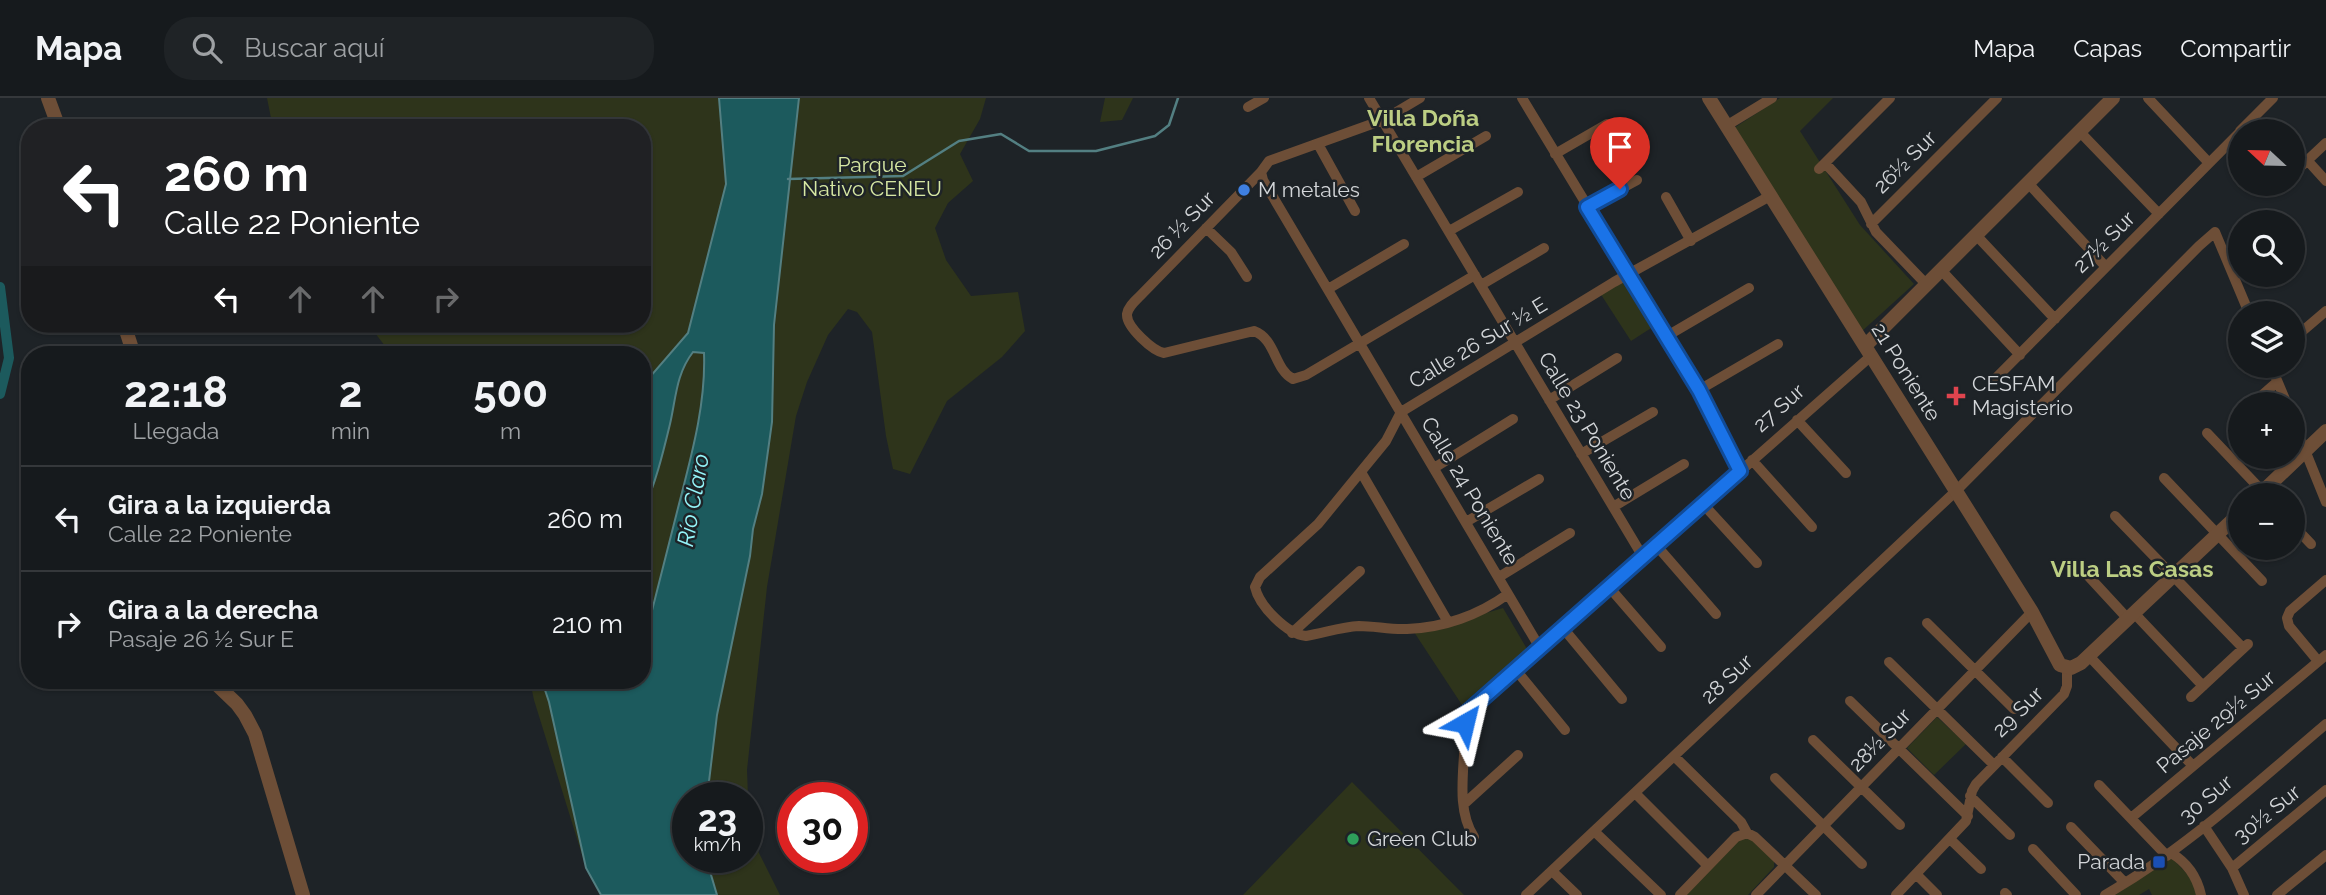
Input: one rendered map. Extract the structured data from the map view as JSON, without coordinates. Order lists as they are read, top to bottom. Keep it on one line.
{"streets":{"street":["26½ Sur","26 ½ Sur","27½ Sur","Calle 26 Sur ½ E","21 Poniente","27 Sur","Calle 23 Poniente","Calle 24 Poniente","28 Sur","29 Sur","Pasaje 29½ Sur","28½ Sur","30 Sur","30½ Sur"]},"crossings":[["26 ½ Sur","Calle 23 Poniente"],["26 ½ Sur","Calle 24 Poniente"],["Calle 26 Sur ½ E","21 Poniente"],["Calle 26 Sur ½ E","Calle 23 Poniente"],["Calle 26 Sur ½ E","Calle 24 Poniente"],["21 Poniente","27 Sur"],["21 Poniente","28 Sur"],["21 Poniente","29 Sur"],["21 Poniente","28½ Sur"],["27 Sur","Calle 23 Poniente"],["27 Sur","Calle 24 Poniente"]],"districts":["Villa Doña Florencia","Villa Las Casas"],"water":["Río Claro"],"parks":["Parque Nativo CENEU"],"places":{"other":["M metales","Green Club"],"health":["CESFAM Magisterio"],"transit":["Parada"]},"north":"left","page":{"header":"Mapa","search":"Buscar aquí","nav":["Mapa","Capas","Compartir"],"map_buttons":["+","−"],"turn":["260 m","Calle 22 Poniente"],"eta":["22:18","Llegada","2","min","500","m"],"list":[{"name":"Gira a la izquierda","note":"Calle 22 Poniente","value":"260 m"},{"name":"Gira a la derecha","note":"Pasaje 26 ½ Sur E","value":"210 m"}],"speed":"23 km/h","limit":"30"}}
